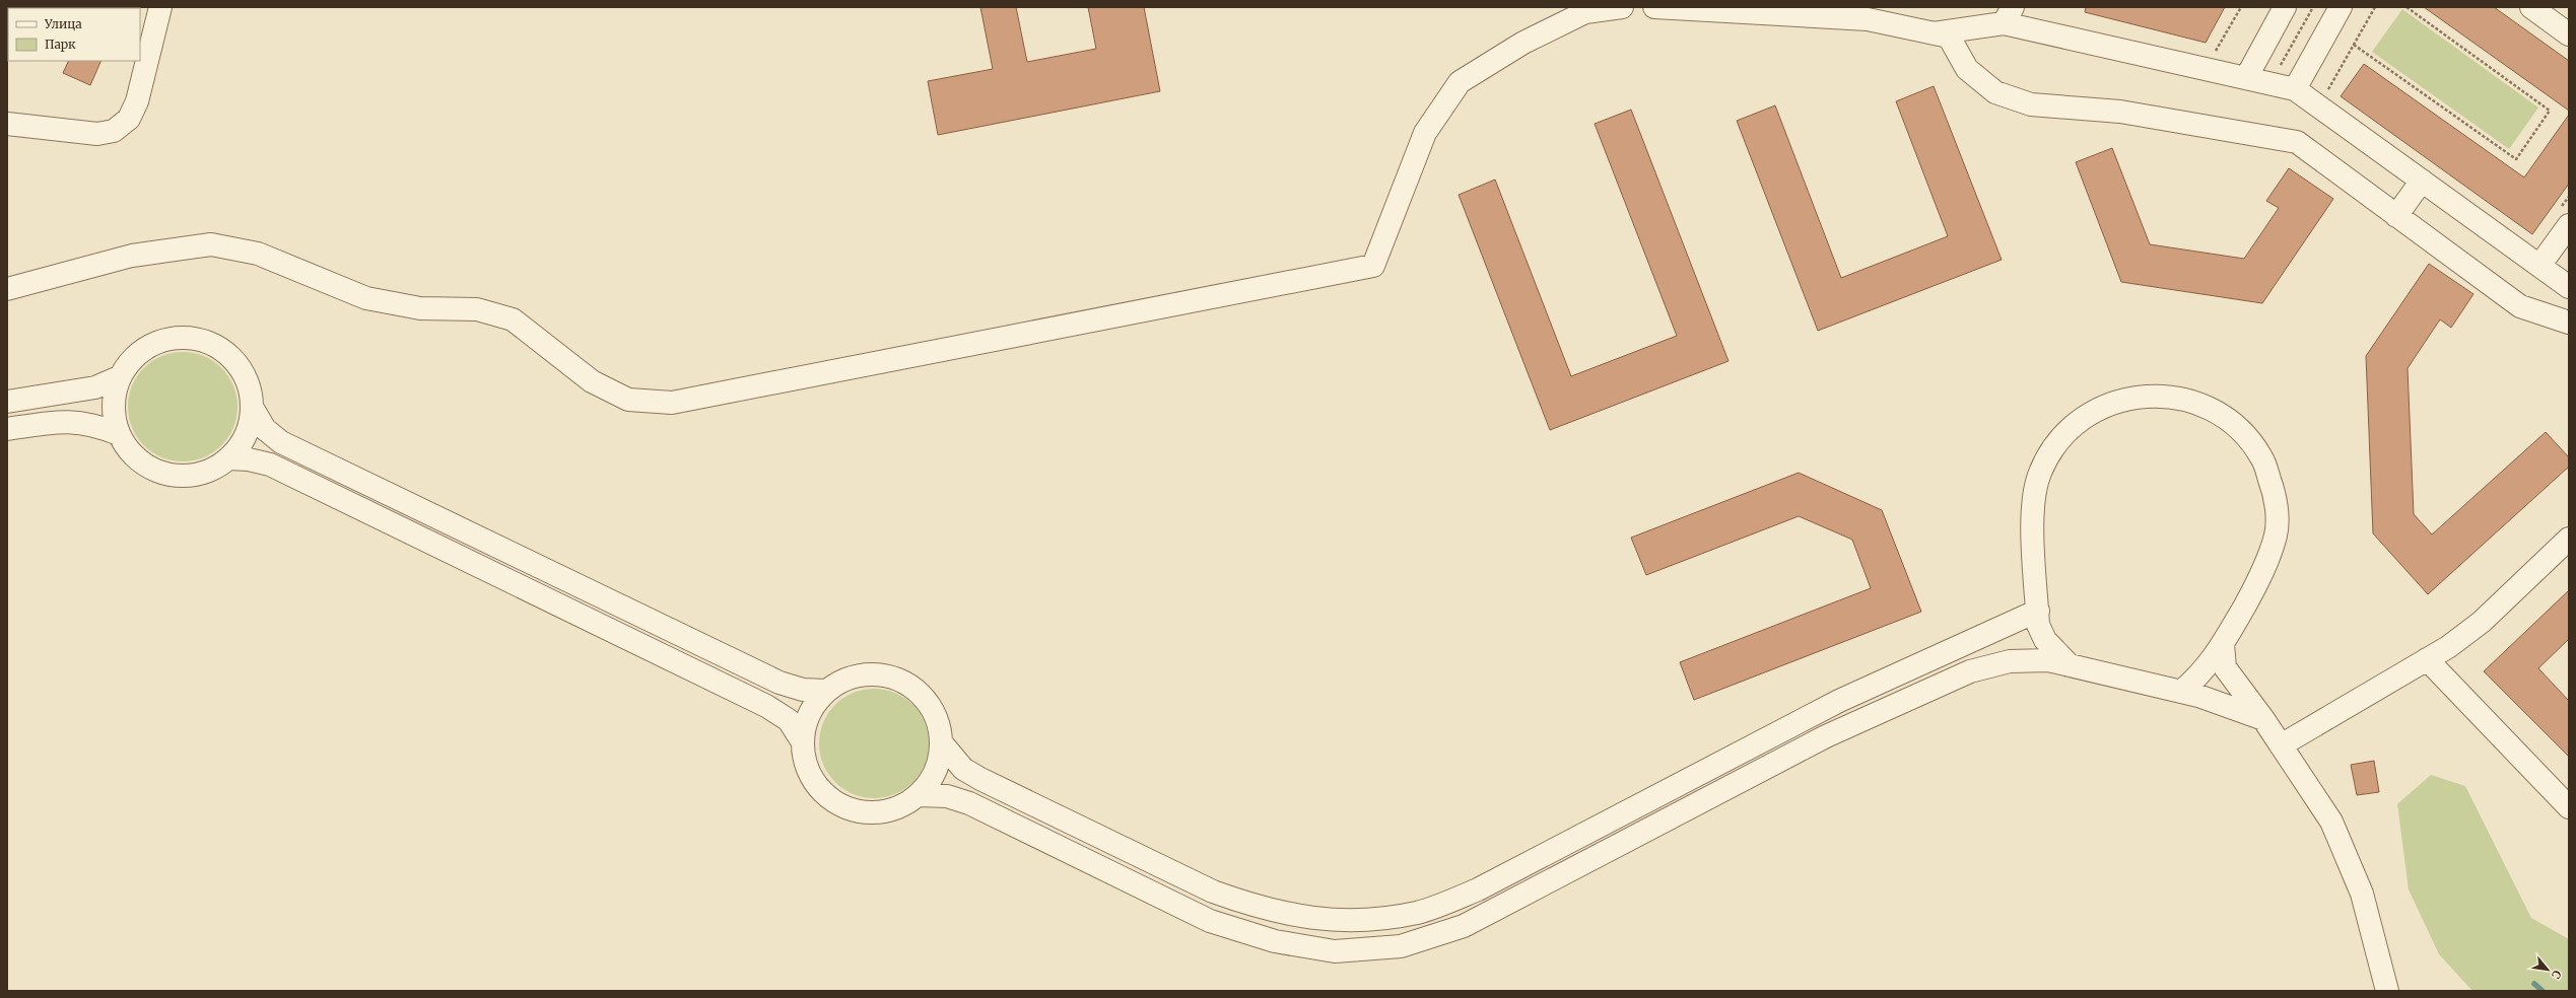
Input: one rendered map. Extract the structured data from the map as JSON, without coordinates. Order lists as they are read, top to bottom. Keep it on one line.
{"legend":["Улица","Парк"],"north":"bottom right"}
